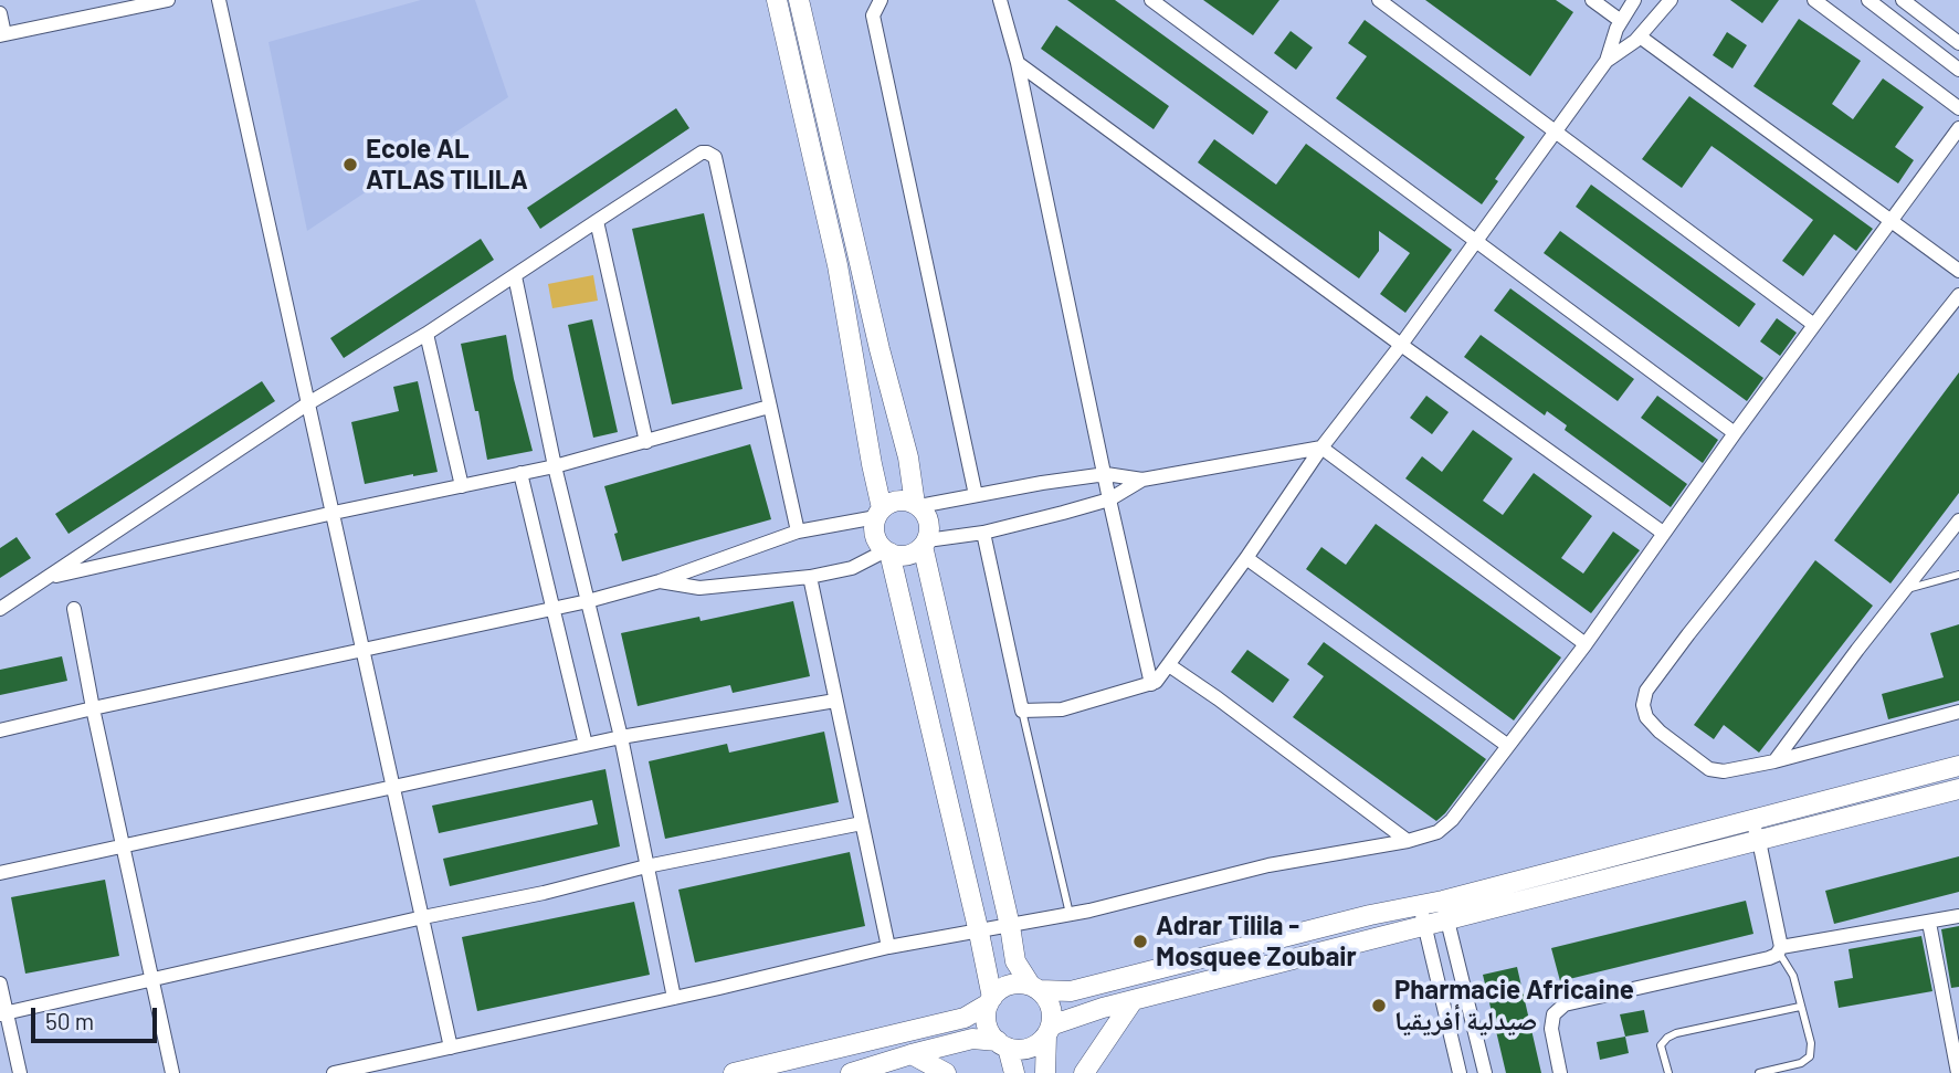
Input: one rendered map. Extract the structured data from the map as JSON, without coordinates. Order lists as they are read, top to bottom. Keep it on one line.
{"places":["Ecole AL ATLAS TILILA","Adrar Tilila - Mosquee Zoubair","Pharmacie Africaine صيدلية أفريقيا"],"scale_bar":"50 m"}
